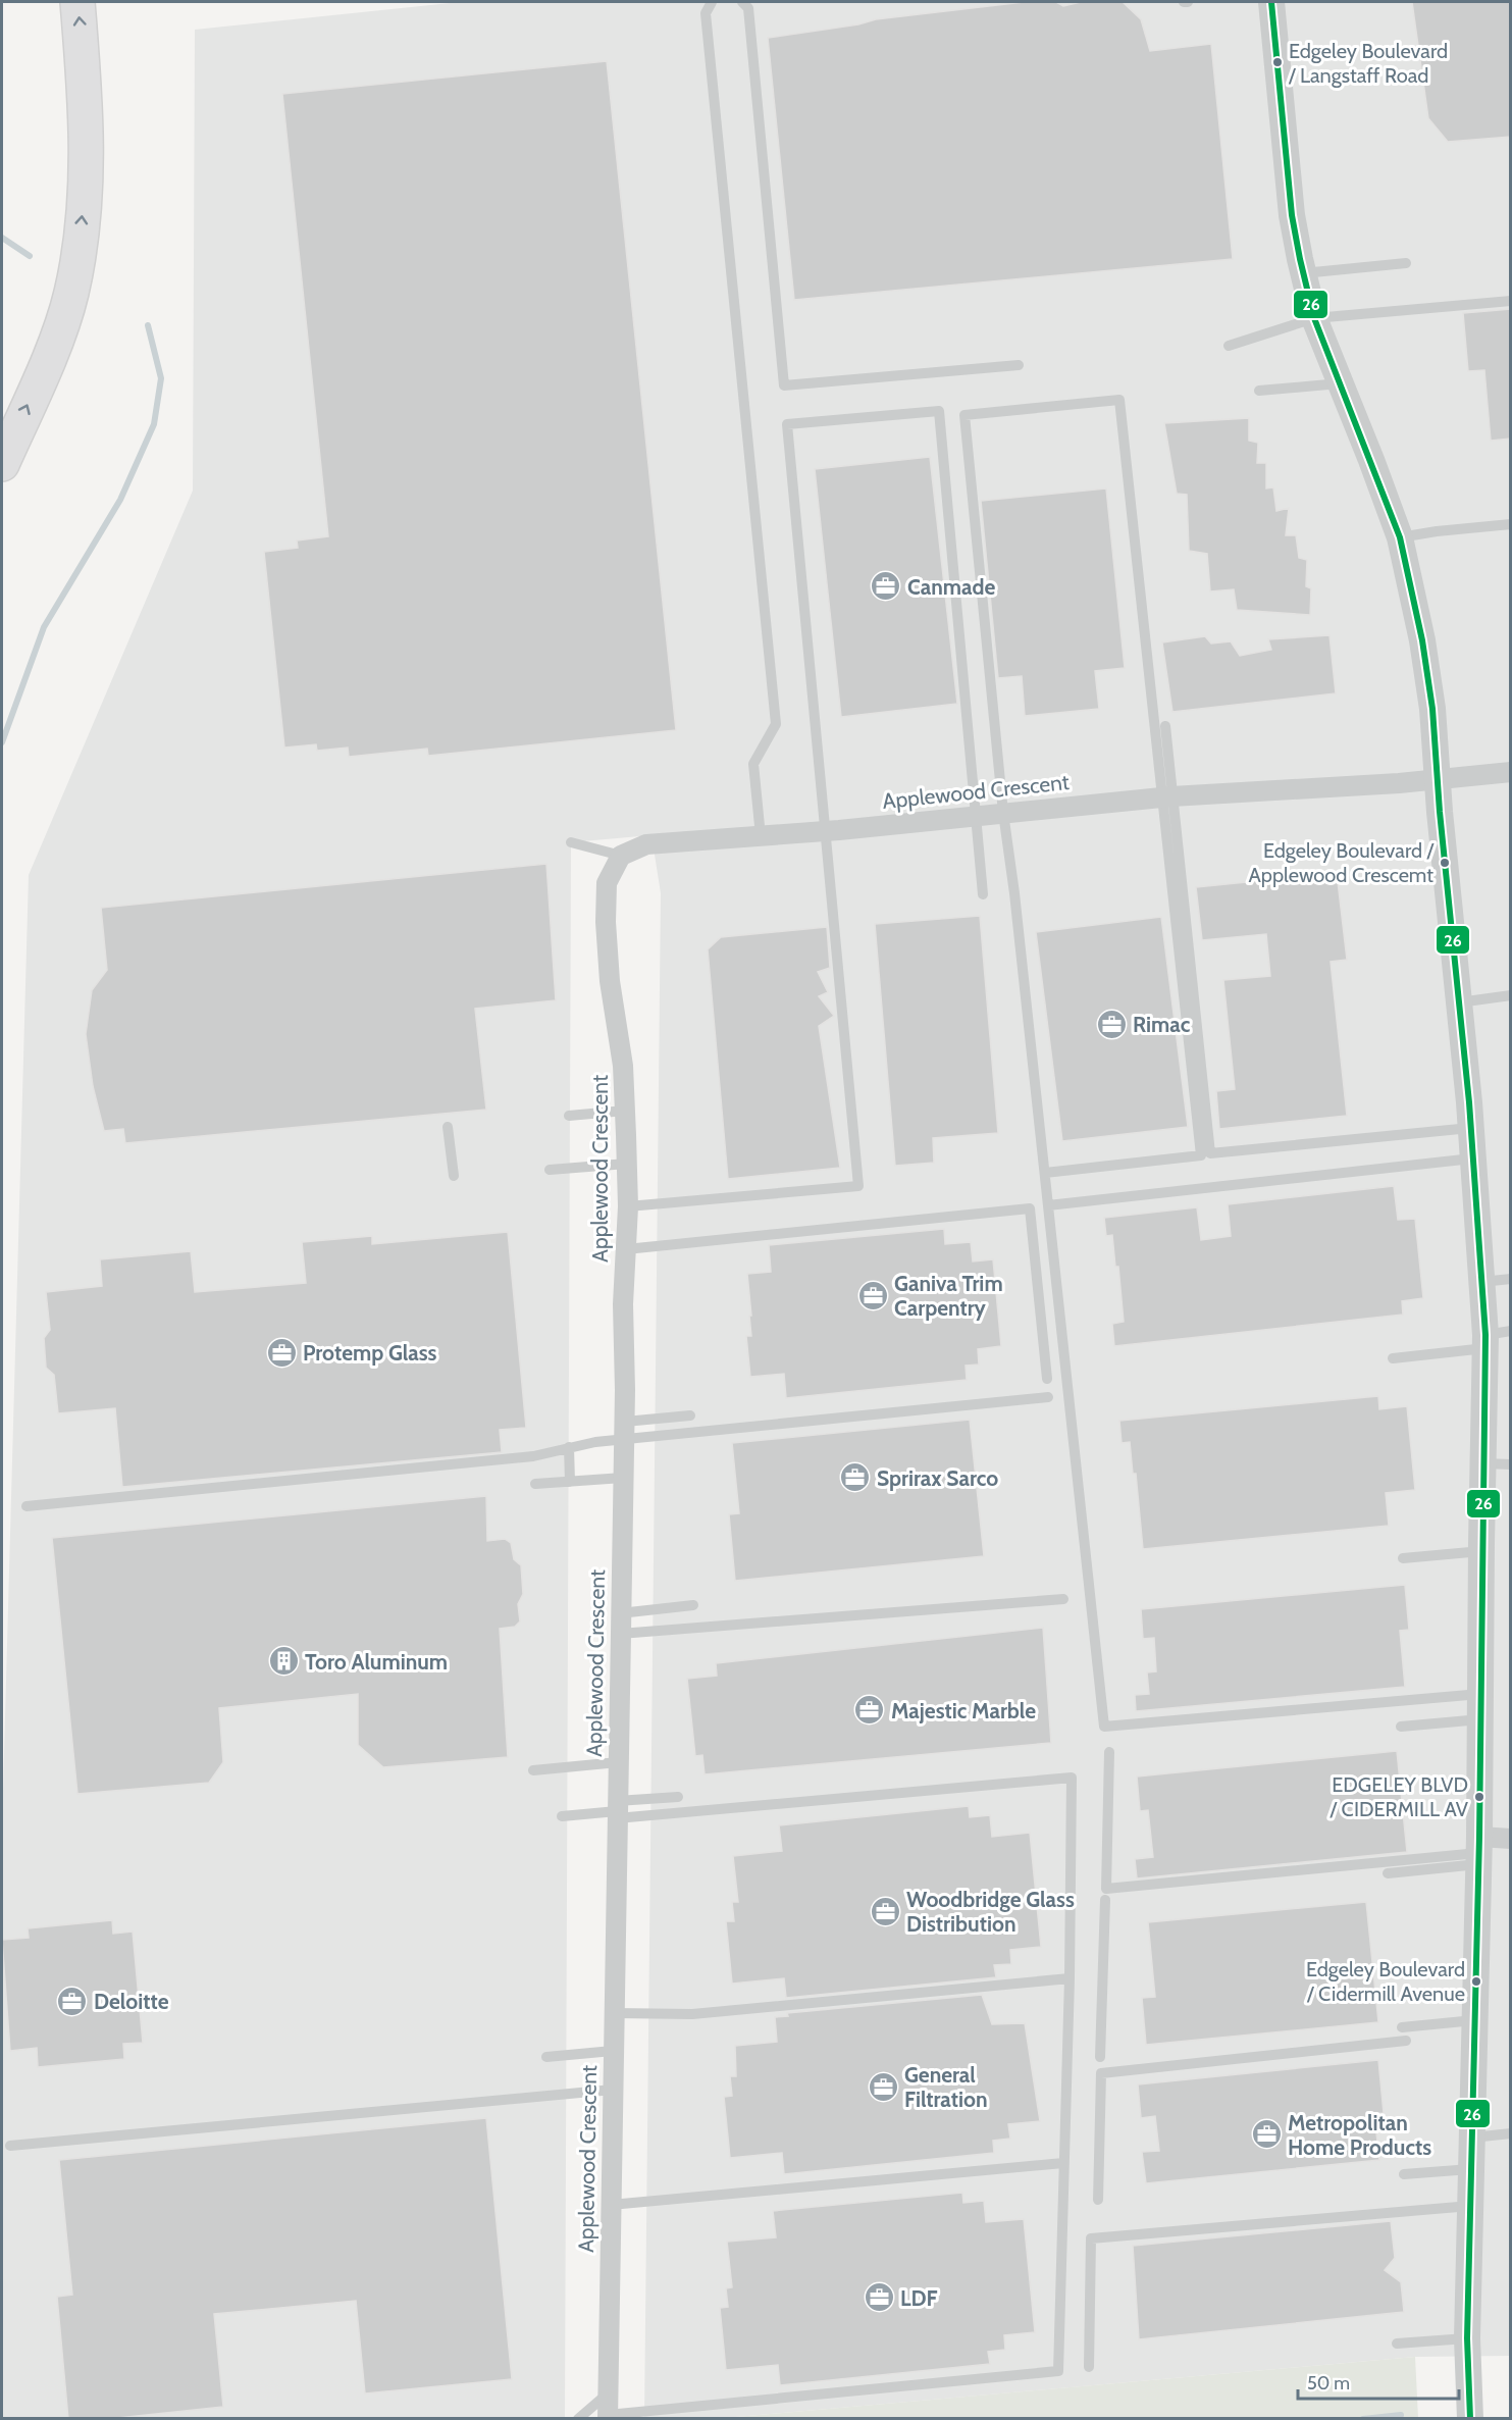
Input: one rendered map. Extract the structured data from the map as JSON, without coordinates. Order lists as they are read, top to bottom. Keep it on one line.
{"streets":{"street":["Applewood Crescent"]},"places":{"other":["Edgeley Boulevard / Langstaff Road","Edgeley Boulevard / Applewood Crescemt","EDGELEY BLVD / CIDERMILL AV","Edgeley Boulevard / Cidermill Avenue"],"office":["Canmade","Rimac","Ganiva Trim Carpentry","Protemp Glass","Sprirax Sarco","Majestic Marble","Woodbridge Glass Distribution","Deloitte","General Filtration","Metropolitan Home Products","LDF"],"building":["Toro Aluminum"]},"lines":["transit line 26"],"scale_bar":"50 m"}
